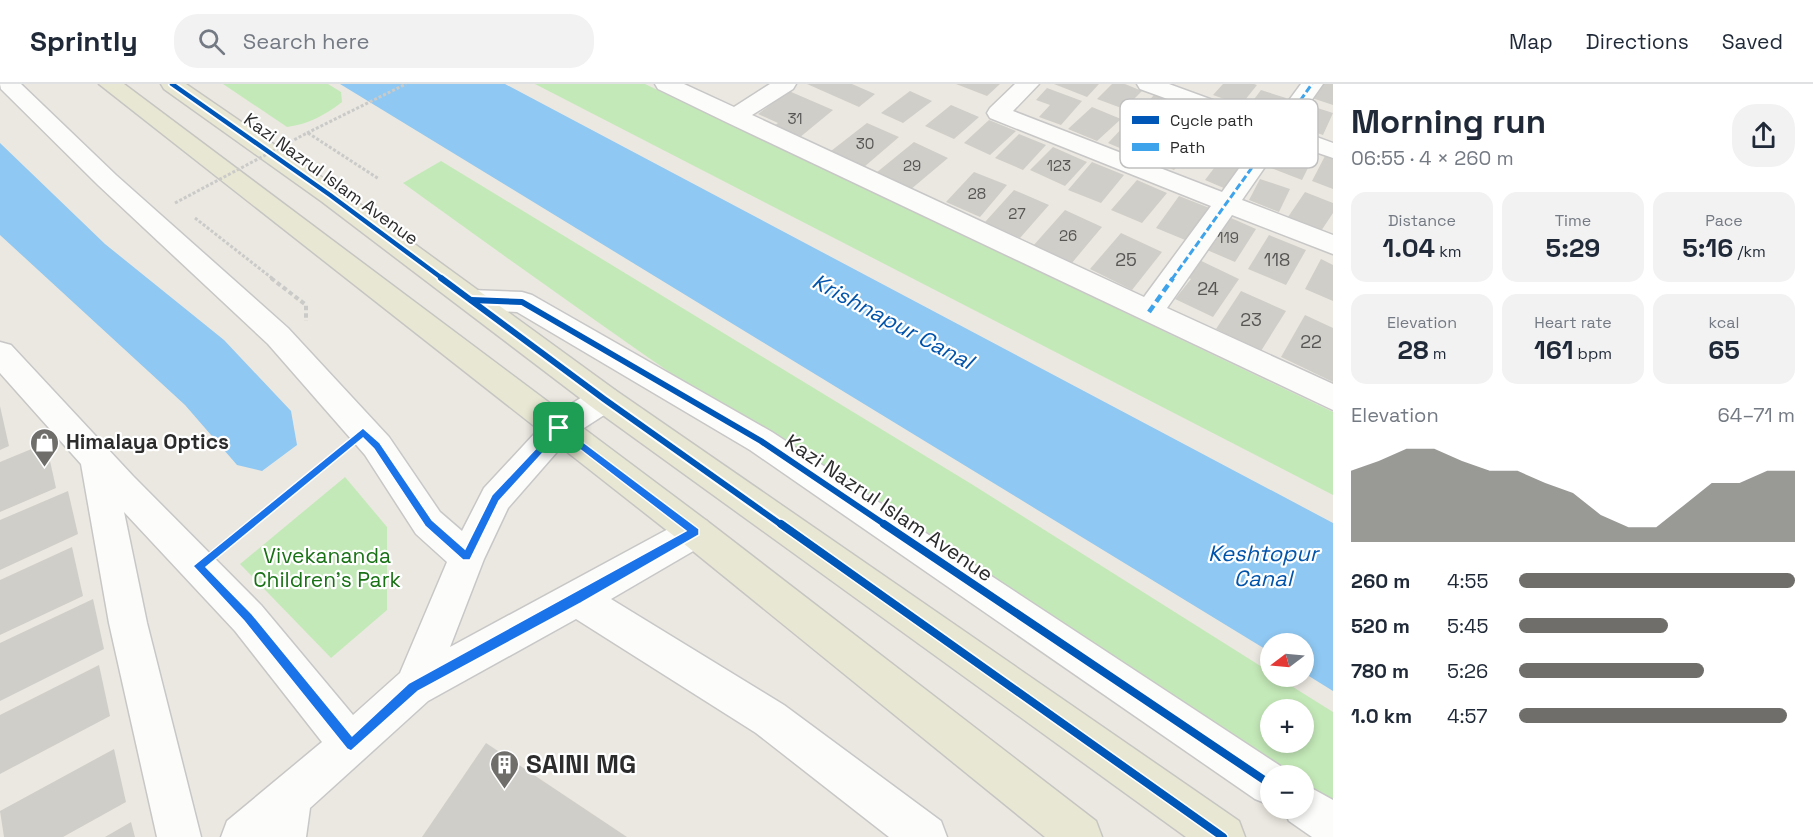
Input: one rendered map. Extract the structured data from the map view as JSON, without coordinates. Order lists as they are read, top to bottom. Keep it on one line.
{"streets":{"main road":["Kazi Nazrul Islam Avenue"]},"water":["Krishnapur Canal","Keshtopur Canal"],"parks":["Vivekananda Children's Park"],"places":{"shop":["Himalaya Optics"],"building":["SAINI MG"]},"house_numbers":["31","30","29","123","28","27","26","119","25","118","24","23","22"],"legend":["Cycle path","Path"],"north":"left","page":{"header":"Sprintly","search":"Search here","nav":["Map","Directions","Saved"],"heading":["Morning run","06:55 · 4 × 260 m"],"stats":[["Distance","1.04 km"],["Time","5:29"],["Pace","5:16 /km"],["Elevation","28 m"],["Heart rate","161 bpm"],["kcal","65"]],"chart":["Elevation","64–71 m"],"list":[{"name":"260 m","note":"4:55"},{"name":"520 m","note":"5:45"},{"name":"780 m","note":"5:26"},{"name":"1.0 km","note":"4:57"}],"map_buttons":["+","−"]}}
